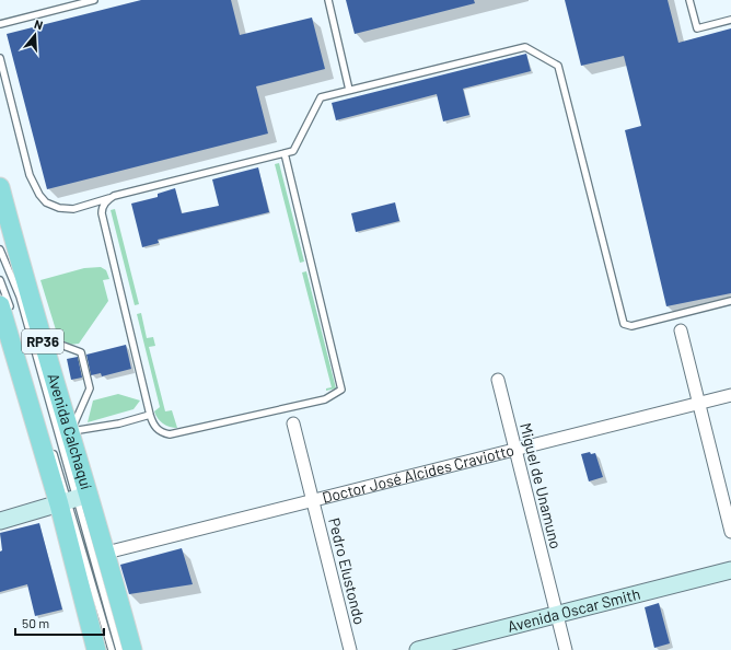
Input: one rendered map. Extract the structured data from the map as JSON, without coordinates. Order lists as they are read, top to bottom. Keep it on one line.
{"streets":{"main road":["RP36","Avenida Calchaquí","Avenida Oscar Smith"],"street":["Doctor José Alcides Craviotto","Miguel de Unamuno","Pedro Elustondo"]},"crossings":[["Avenida Calchaquí","Doctor José Alcides Craviotto"],["Doctor José Alcides Craviotto","Miguel de Unamuno"],["Doctor José Alcides Craviotto","Pedro Elustondo"],["Miguel de Unamuno","Avenida Oscar Smith"]],"scale_bar":"50 m","north":"top"}
